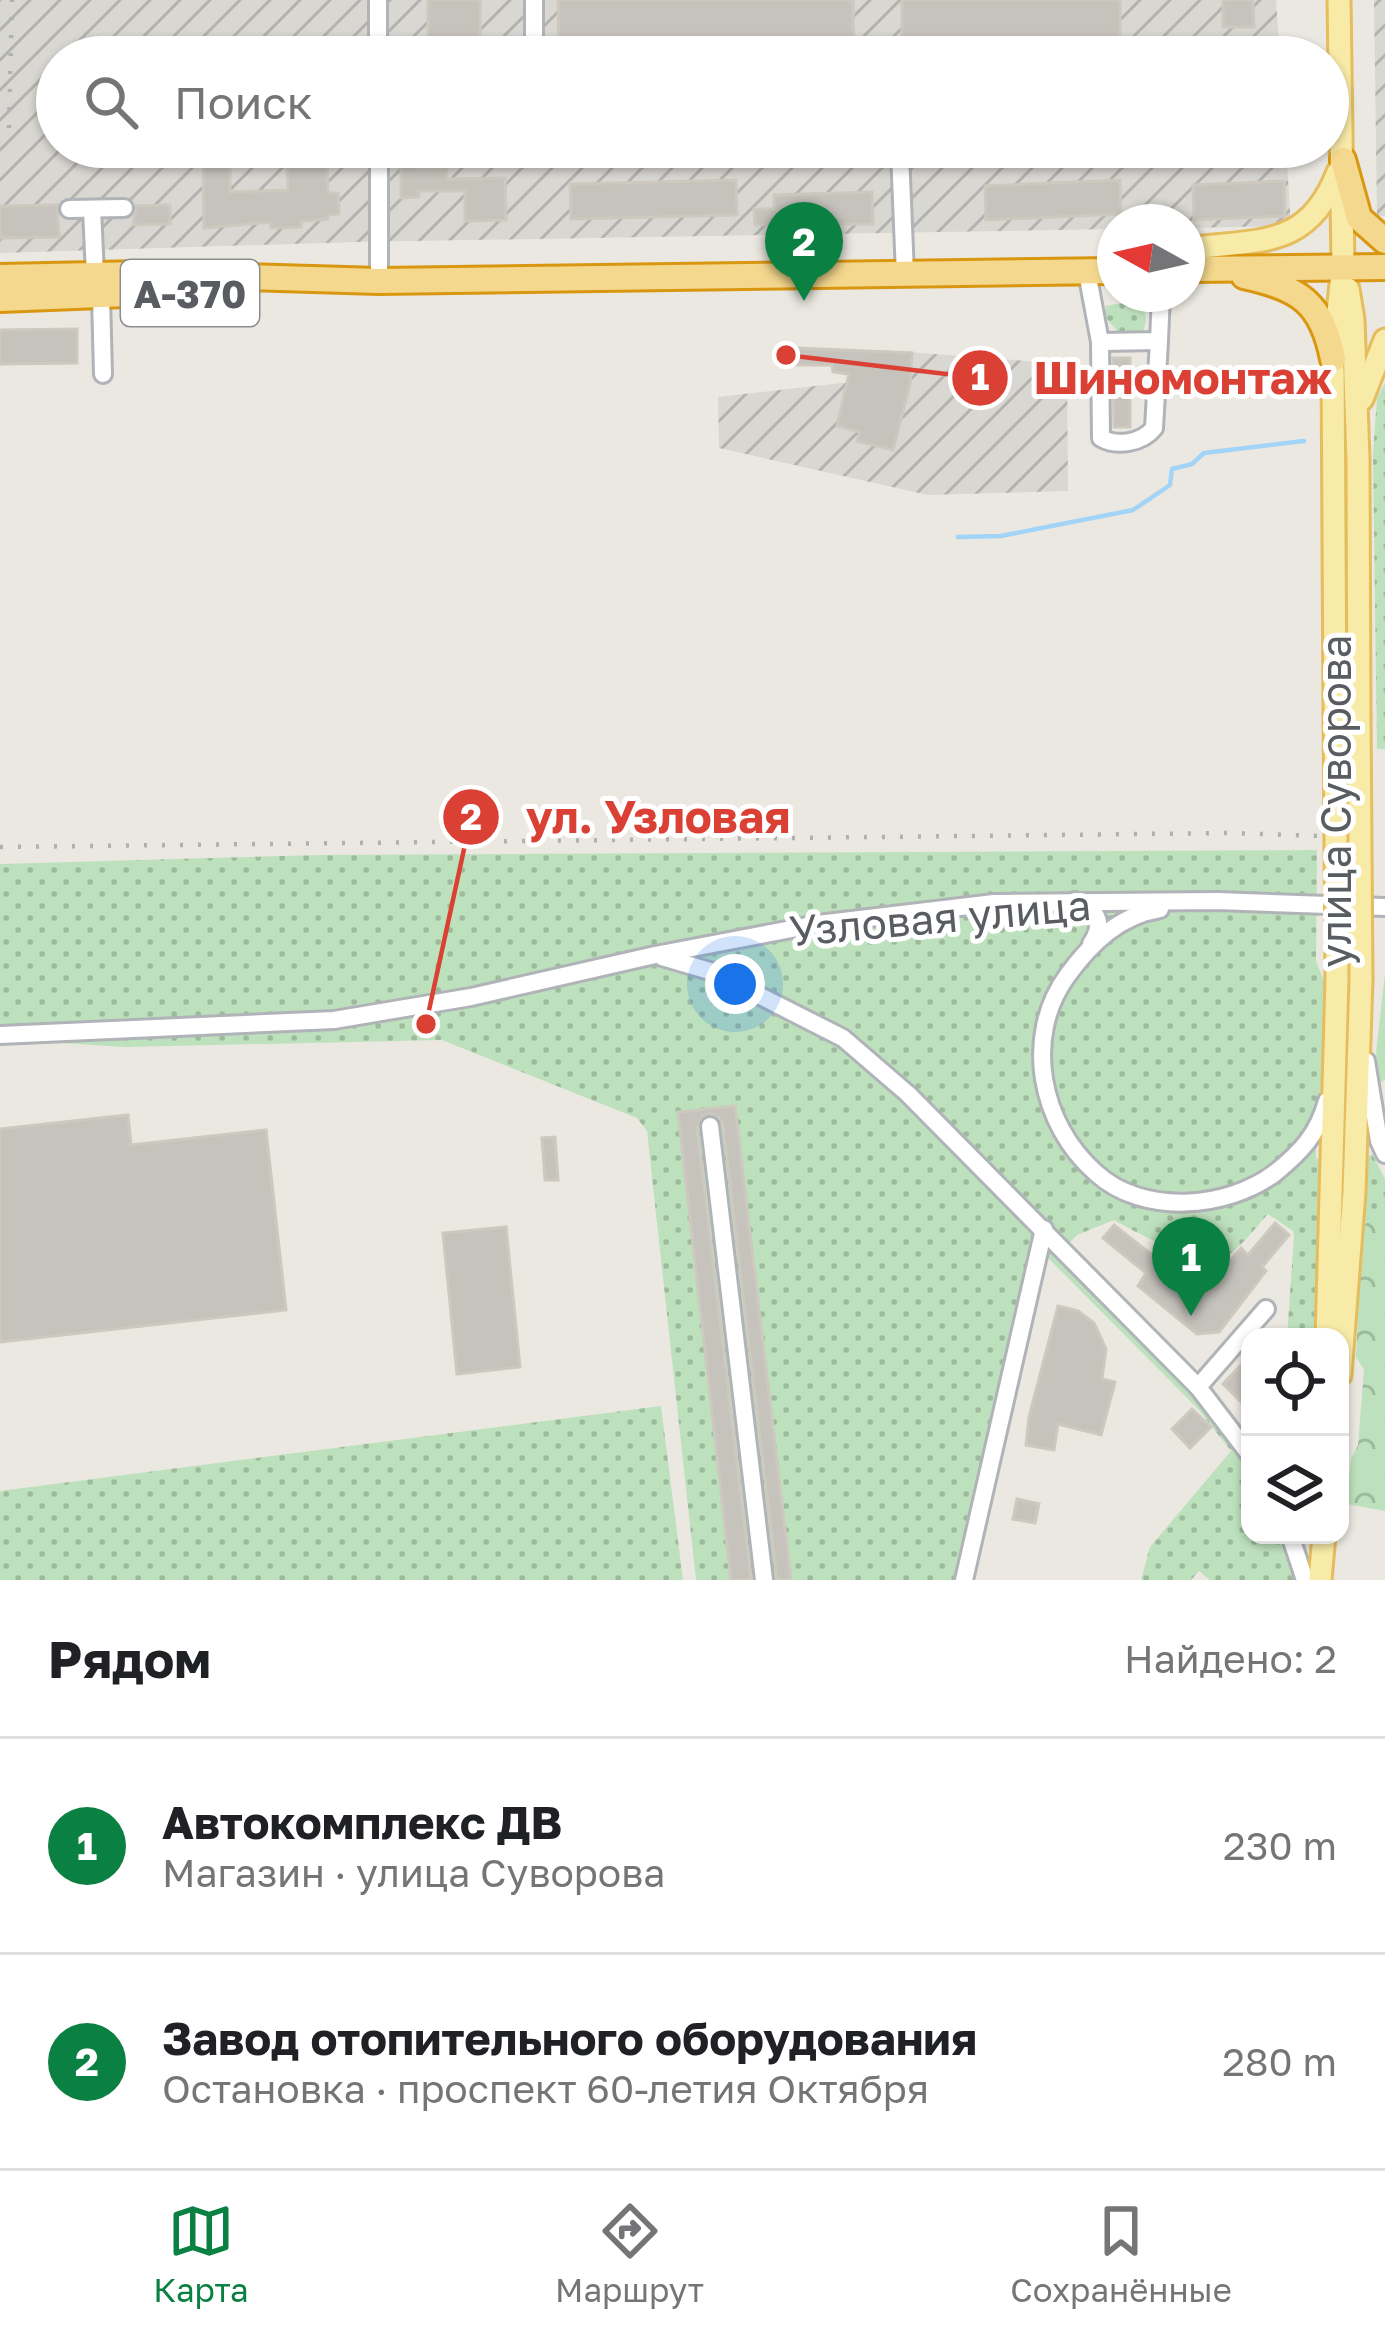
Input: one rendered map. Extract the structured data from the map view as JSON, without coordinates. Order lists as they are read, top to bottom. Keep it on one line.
{"streets":{"highway":["А-370"],"main road":["улица Суворова"],"street":["Узловая улица"]},"places":["Шиномонтаж","ул. Узловая"],"north":"left","page":{"search":"Поиск","pins":["2","1"],"heading":["Рядом","Найдено: 2"],"list":[{"mark":"1","name":"Автокомплекс ДВ","note":"Магазин · улица Суворова","value":"230 m"},{"mark":"2","name":"Завод отопительного оборудования","note":"Остановка · проспект 60-летия Октября","value":"280 m"}],"nav":["Карта","Маршрут","Сохранённые"]}}
